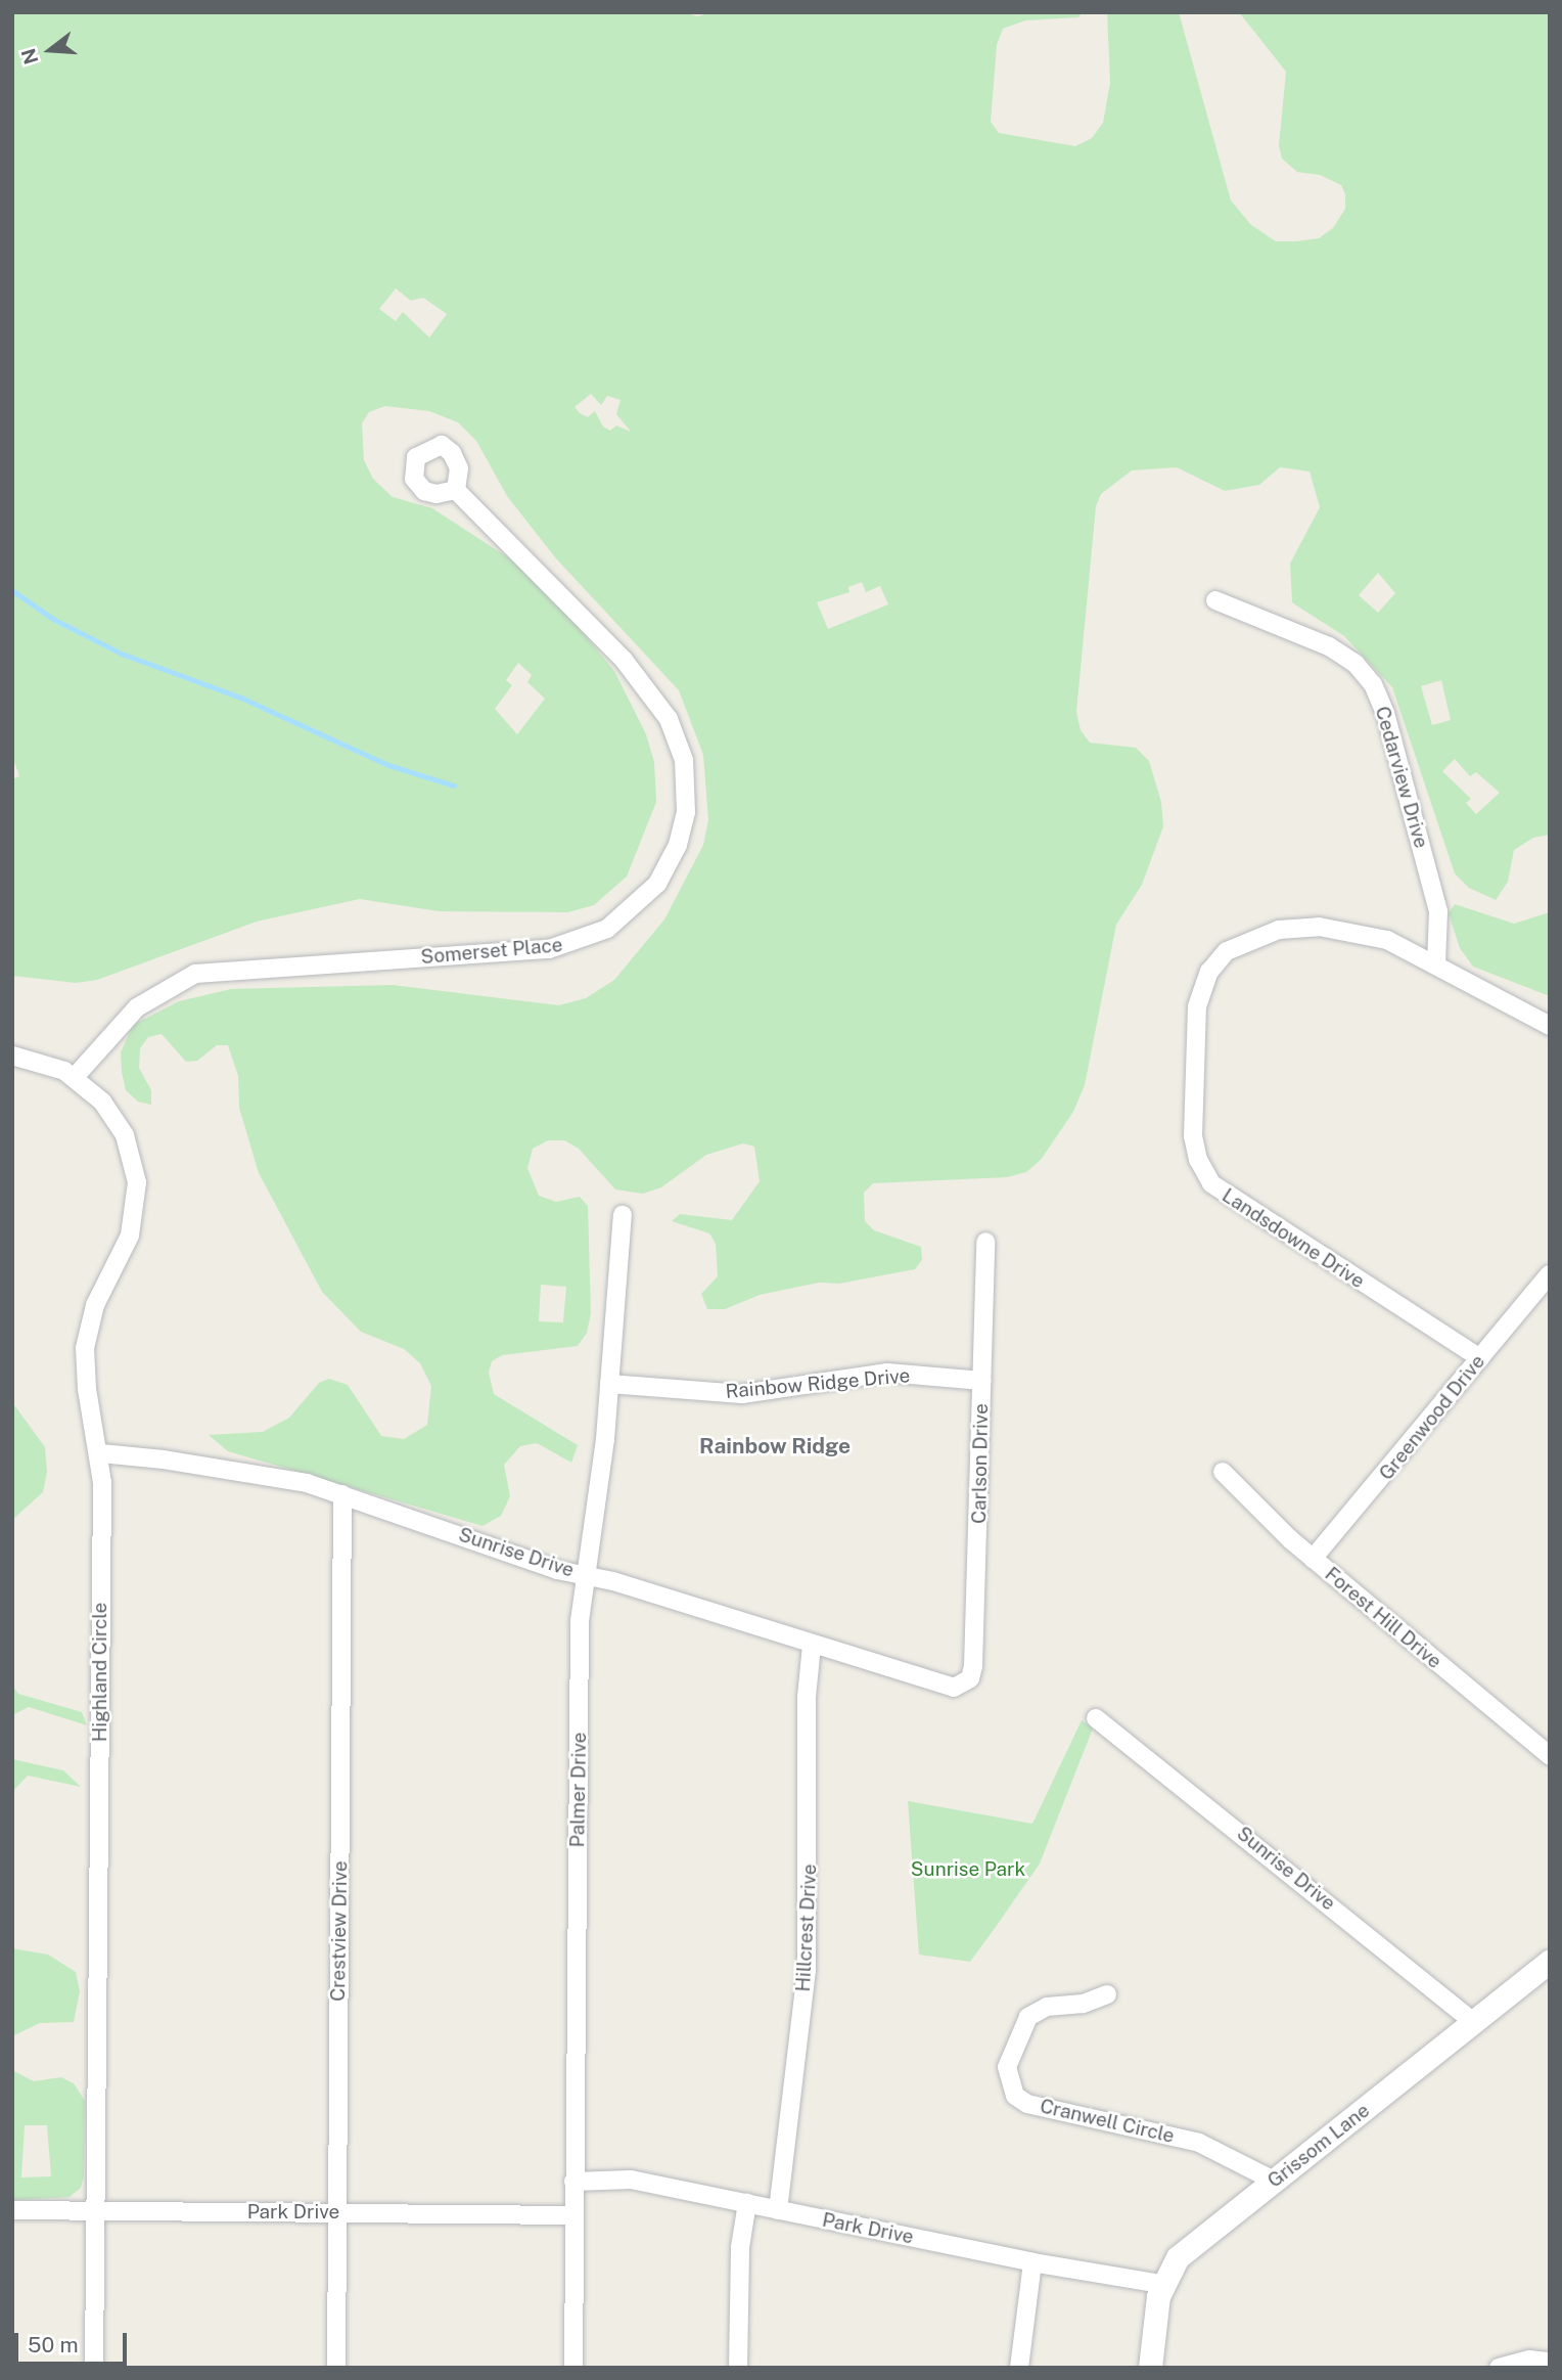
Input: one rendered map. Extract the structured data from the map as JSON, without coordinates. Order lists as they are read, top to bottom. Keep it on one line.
{"streets":{"street":["Cedarview Drive","Somerset Place","Landsdowne Drive","Rainbow Ridge Drive","Greenwood Drive","Carlson Drive","Sunrise Drive","Forest Hill Drive","Highland Circle","Palmer Drive","Hillcrest Drive","Crestview Drive","Cranwell Circle","Grissom Lane","Park Drive"]},"crossings":[["Cedarview Drive","Landsdowne Drive"],["Somerset Place","Highland Circle"],["Landsdowne Drive","Greenwood Drive"],["Rainbow Ridge Drive","Carlson Drive"],["Rainbow Ridge Drive","Palmer Drive"],["Greenwood Drive","Forest Hill Drive"],["Carlson Drive","Sunrise Drive"],["Sunrise Drive","Highland Circle"],["Sunrise Drive","Palmer Drive"],["Sunrise Drive","Hillcrest Drive"],["Sunrise Drive","Crestview Drive"],["Sunrise Drive","Grissom Lane"],["Highland Circle","Park Drive"],["Palmer Drive","Park Drive"],["Hillcrest Drive","Park Drive"],["Crestview Drive","Park Drive"],["Cranwell Circle","Grissom Lane"],["Grissom Lane","Park Drive"]],"districts":["Rainbow Ridge"],"parks":["Sunrise Park"],"scale_bar":"50 m","north":"left"}
